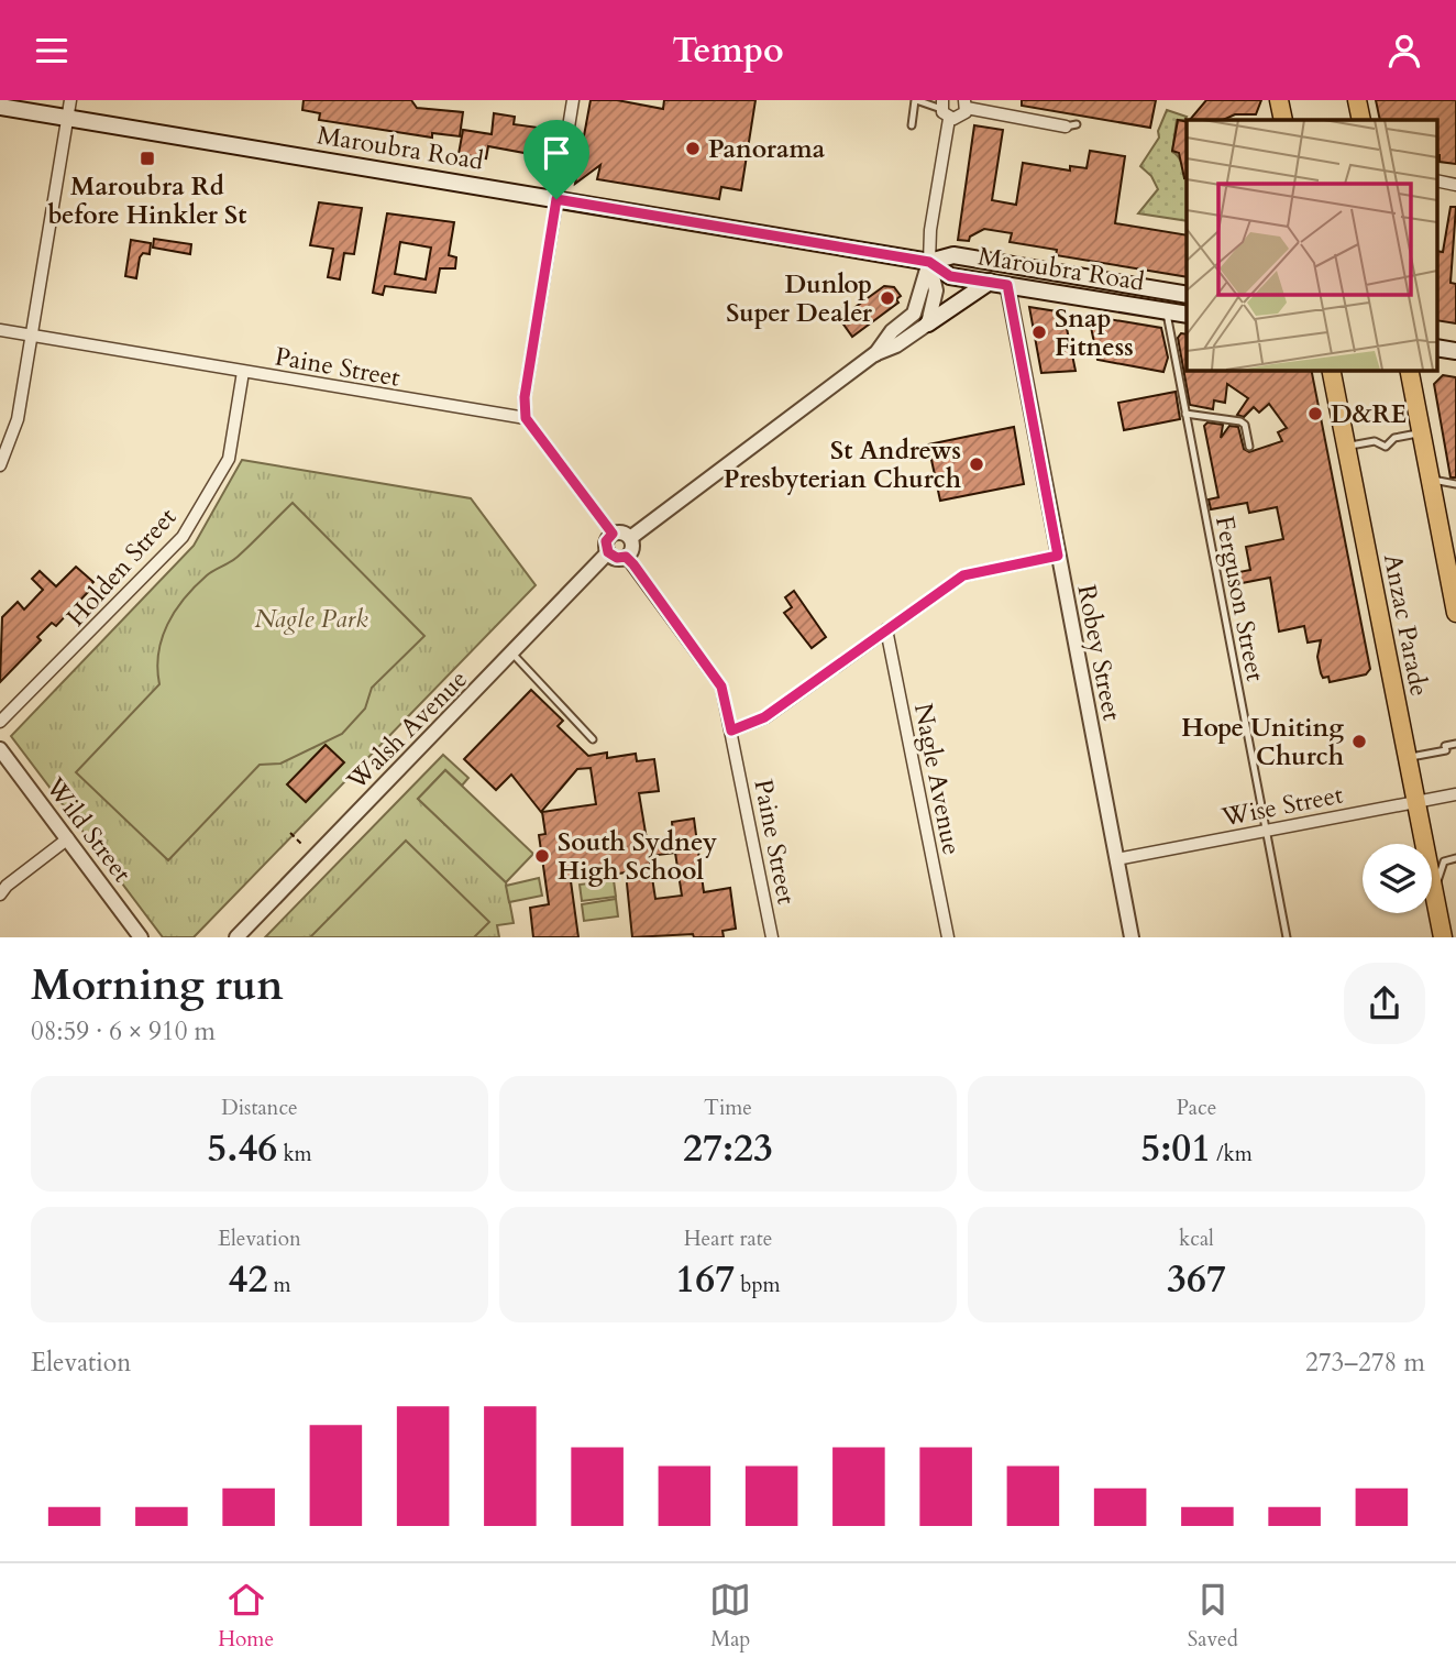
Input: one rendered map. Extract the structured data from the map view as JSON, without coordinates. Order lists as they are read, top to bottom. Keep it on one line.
{"streets":{"main road":["Maroubra Road","Anzac Parade"],"street":["Paine Street","Holden Street","Robey Street","Walsh Avenue","Nagle Avenue","Wise Street","Wild Street"],"lane":["Ferguson Street"]},"crossings":[["Maroubra Road","Ferguson Street"],["Maroubra Road","Robey Street"],["Paine Street","Holden Street"],["Paine Street","Walsh Avenue"],["Ferguson Street","Wise Street"],["Anzac Parade","Wise Street"],["Robey Street","Wise Street"]],"parks":["Nagle Park"],"places":{"other":["Panorama","Dunlop Super Dealer","Snap Fitness","D&RE","St Andrews Presbyterian Church","Hope Uniting Church","South Sydney High School"],"transit":["Maroubra Rd before Hinkler St"]},"page":{"header":"Tempo","heading":["Morning run","08:59 · 6 × 910 m"],"stats":[["Distance","5.46 km"],["Time","27:23"],["Pace","5:01 /km"],["Elevation","42 m"],["Heart rate","167 bpm"],["kcal","367"]],"chart":["Elevation","273–278 m"],"tabs":["Home","Map","Saved"]}}
